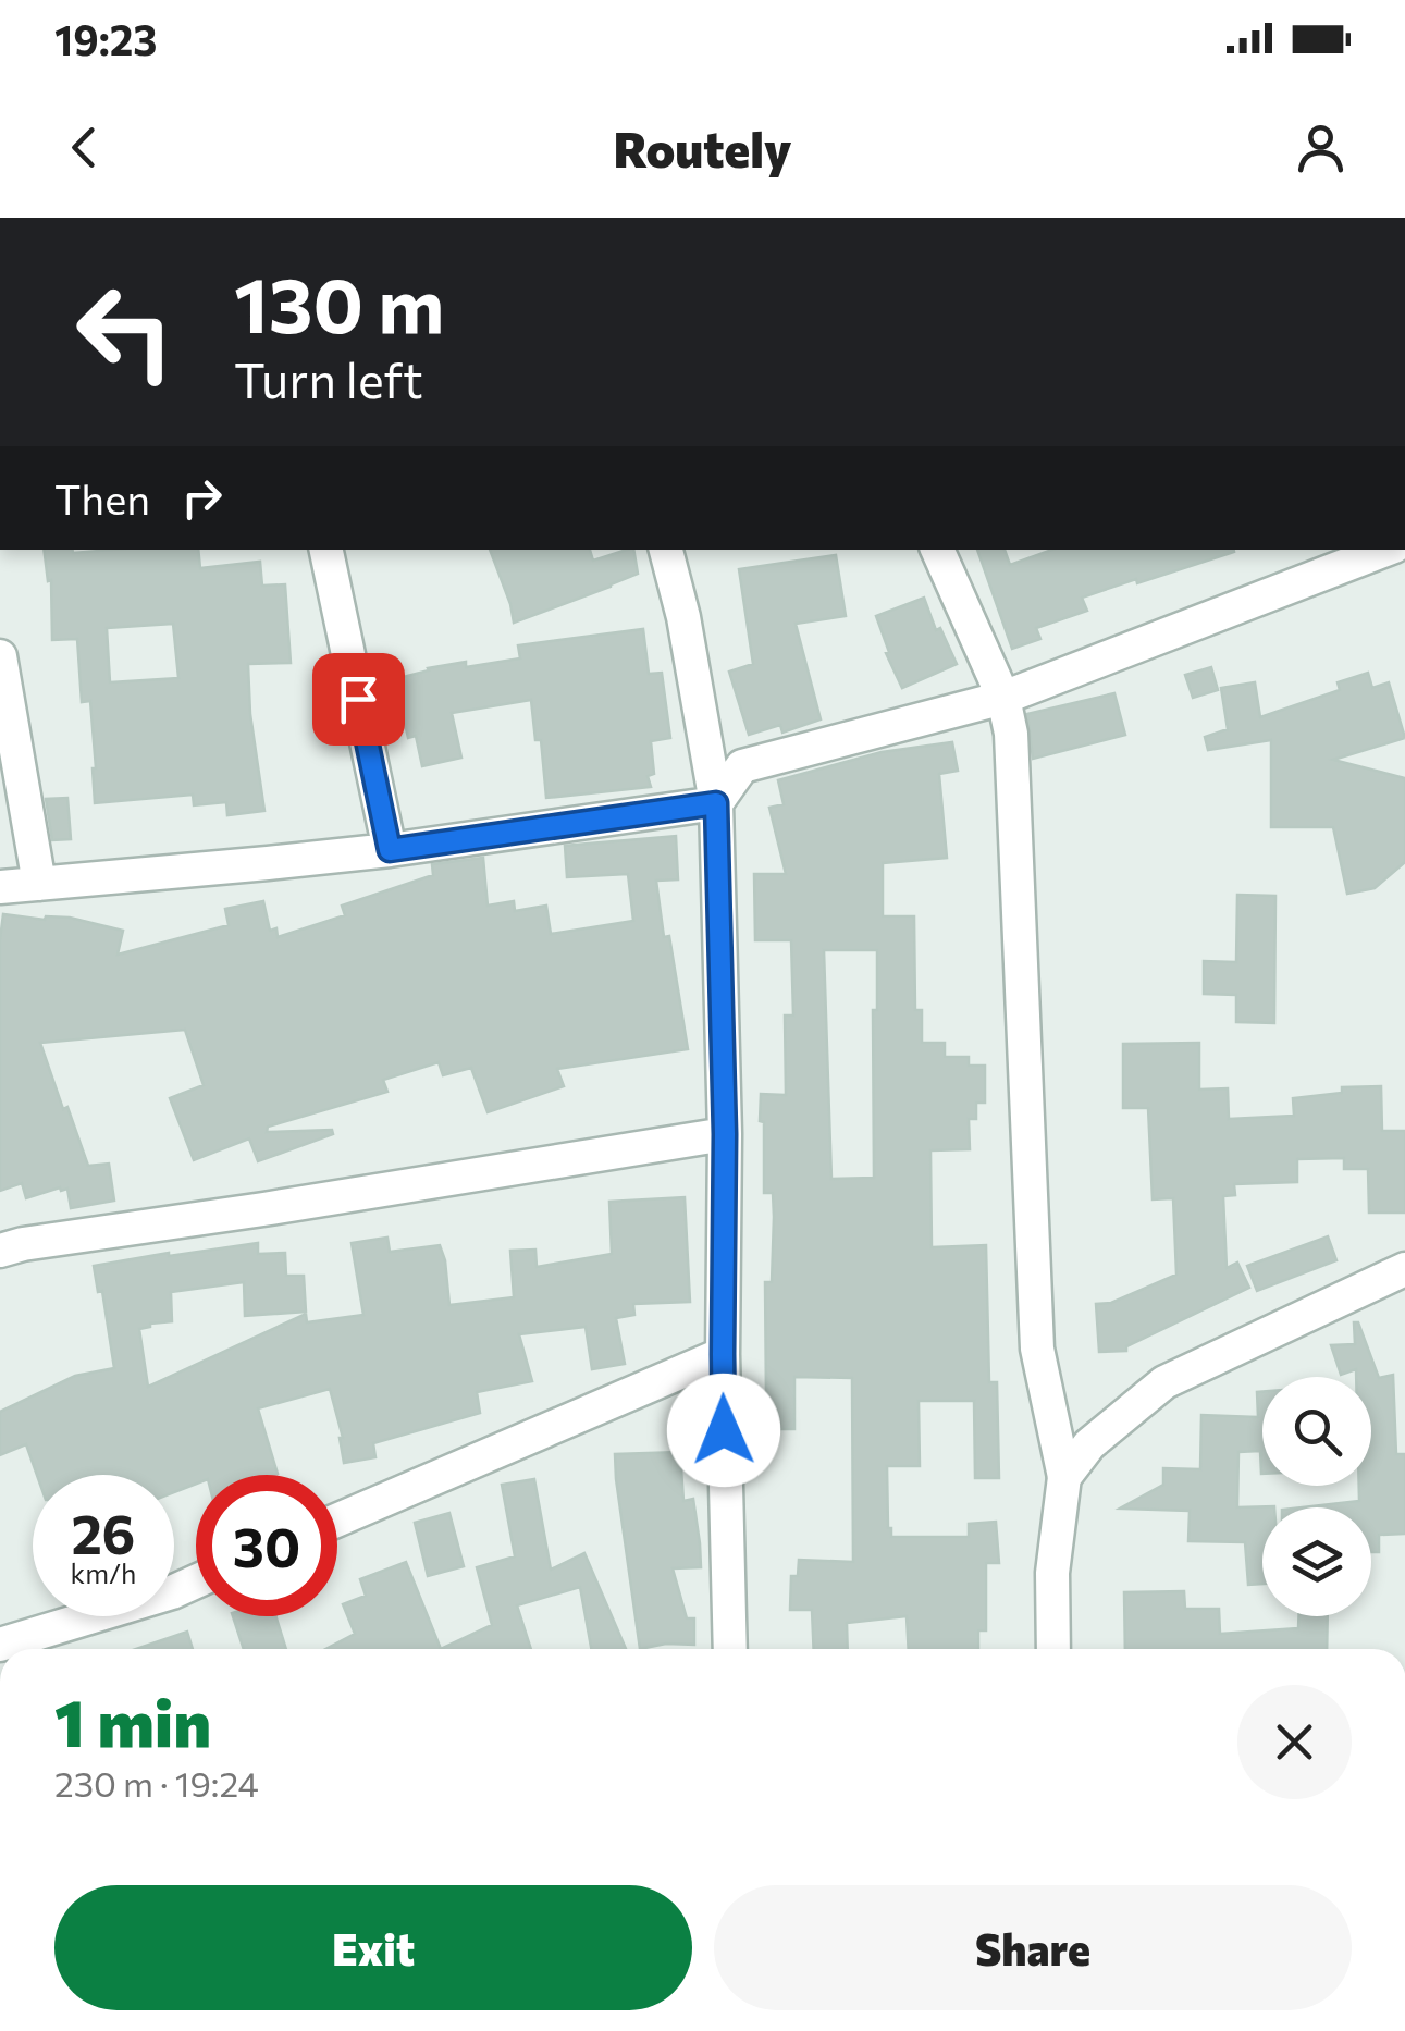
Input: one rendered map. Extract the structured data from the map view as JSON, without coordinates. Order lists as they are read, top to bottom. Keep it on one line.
{"page":{"status":"19:23","header":"Routely","turn":["130 m","Turn left"],"then":"Then","speed":"26 km/h","limit":"30","heading":["1 min","230 m · 19:24"],"buttons":["Exit","Share"]}}
